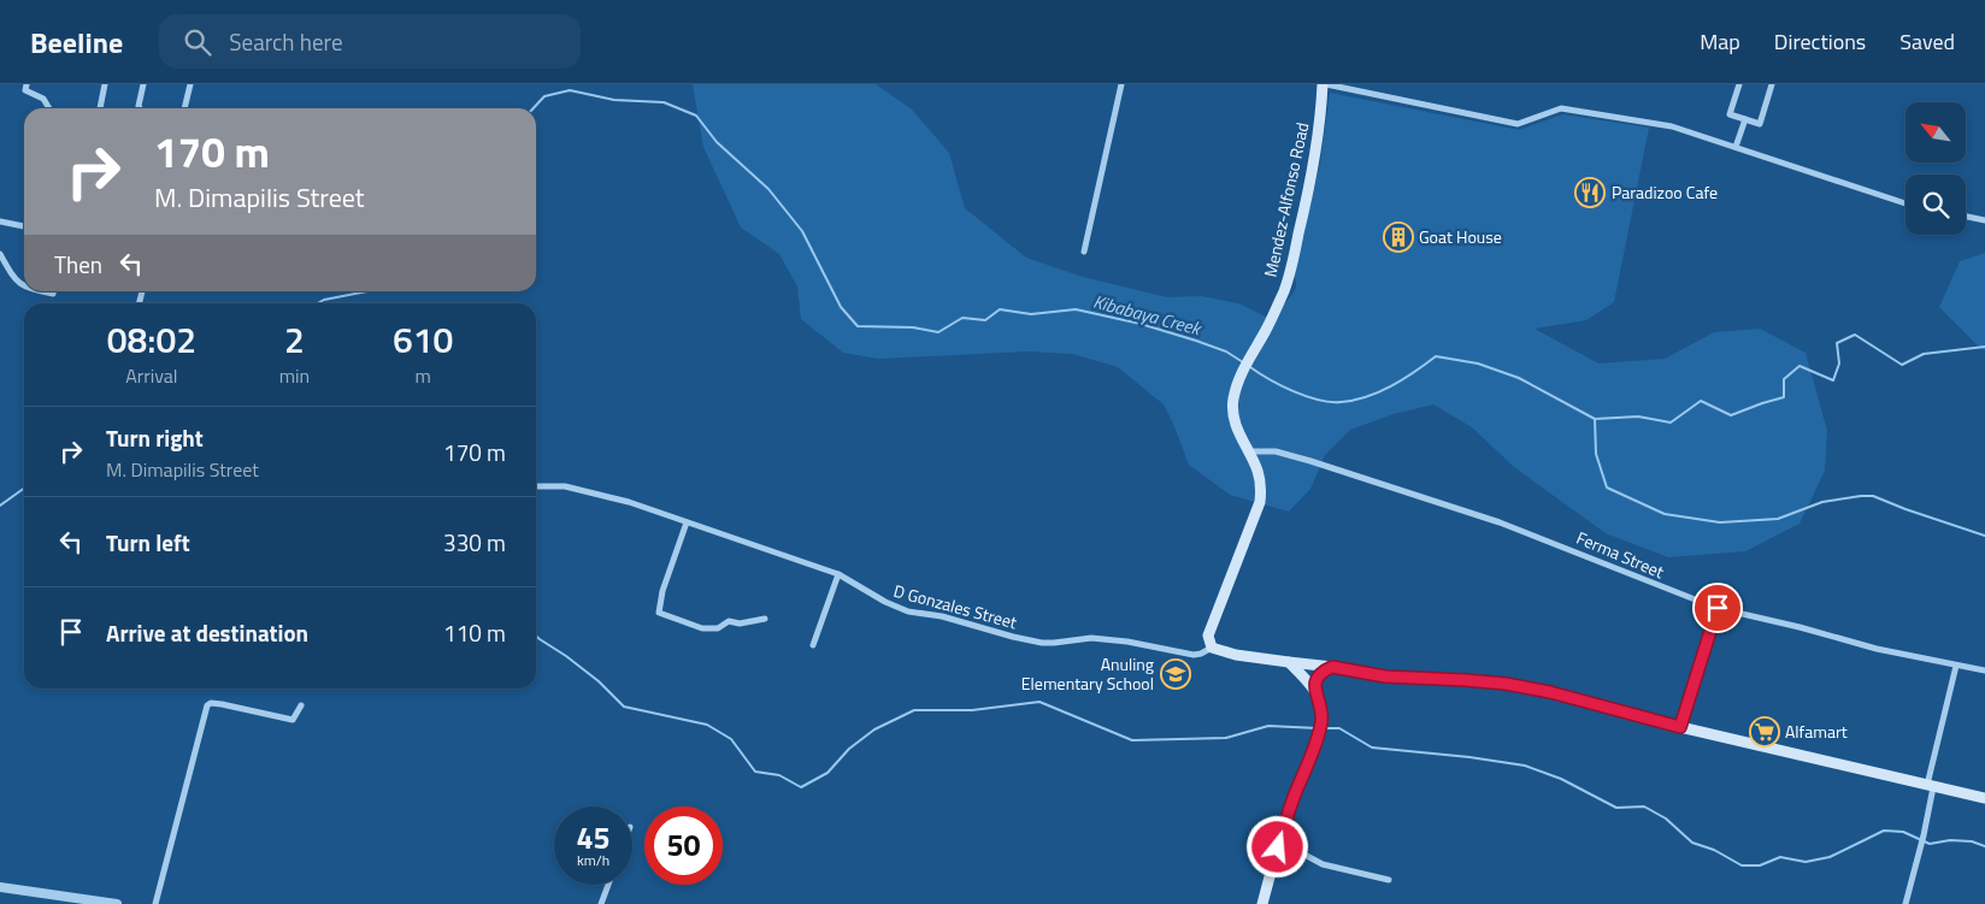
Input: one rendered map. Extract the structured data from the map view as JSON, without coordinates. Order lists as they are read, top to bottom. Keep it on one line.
{"streets":{"main road":["Mendez-Alfonso Road"],"street":["Ferma Street","D Gonzales Street"]},"crossings":[["Mendez-Alfonso Road","Ferma Street"],["Mendez-Alfonso Road","D Gonzales Street"]],"water":["Kibabaya Creek"],"places":{"restaurant":["Paradizoo Cafe"],"building":["Goat House"],"school or university":["Anuling Elementary School"],"supermarket":["Alfamart"]},"north":"top left","page":{"header":"Beeline","search":"Search here","nav":["Map","Directions","Saved"],"turn":["170 m","M. Dimapilis Street"],"then":"Then","eta":["08:02","Arrival","2","min","610","m"],"list":[{"name":"Turn right","note":"M. Dimapilis Street","value":"170 m"},{"name":"Turn left","value":"330 m"},{"name":"Arrive at destination","value":"110 m"}],"speed":"45 km/h","limit":"50"}}
